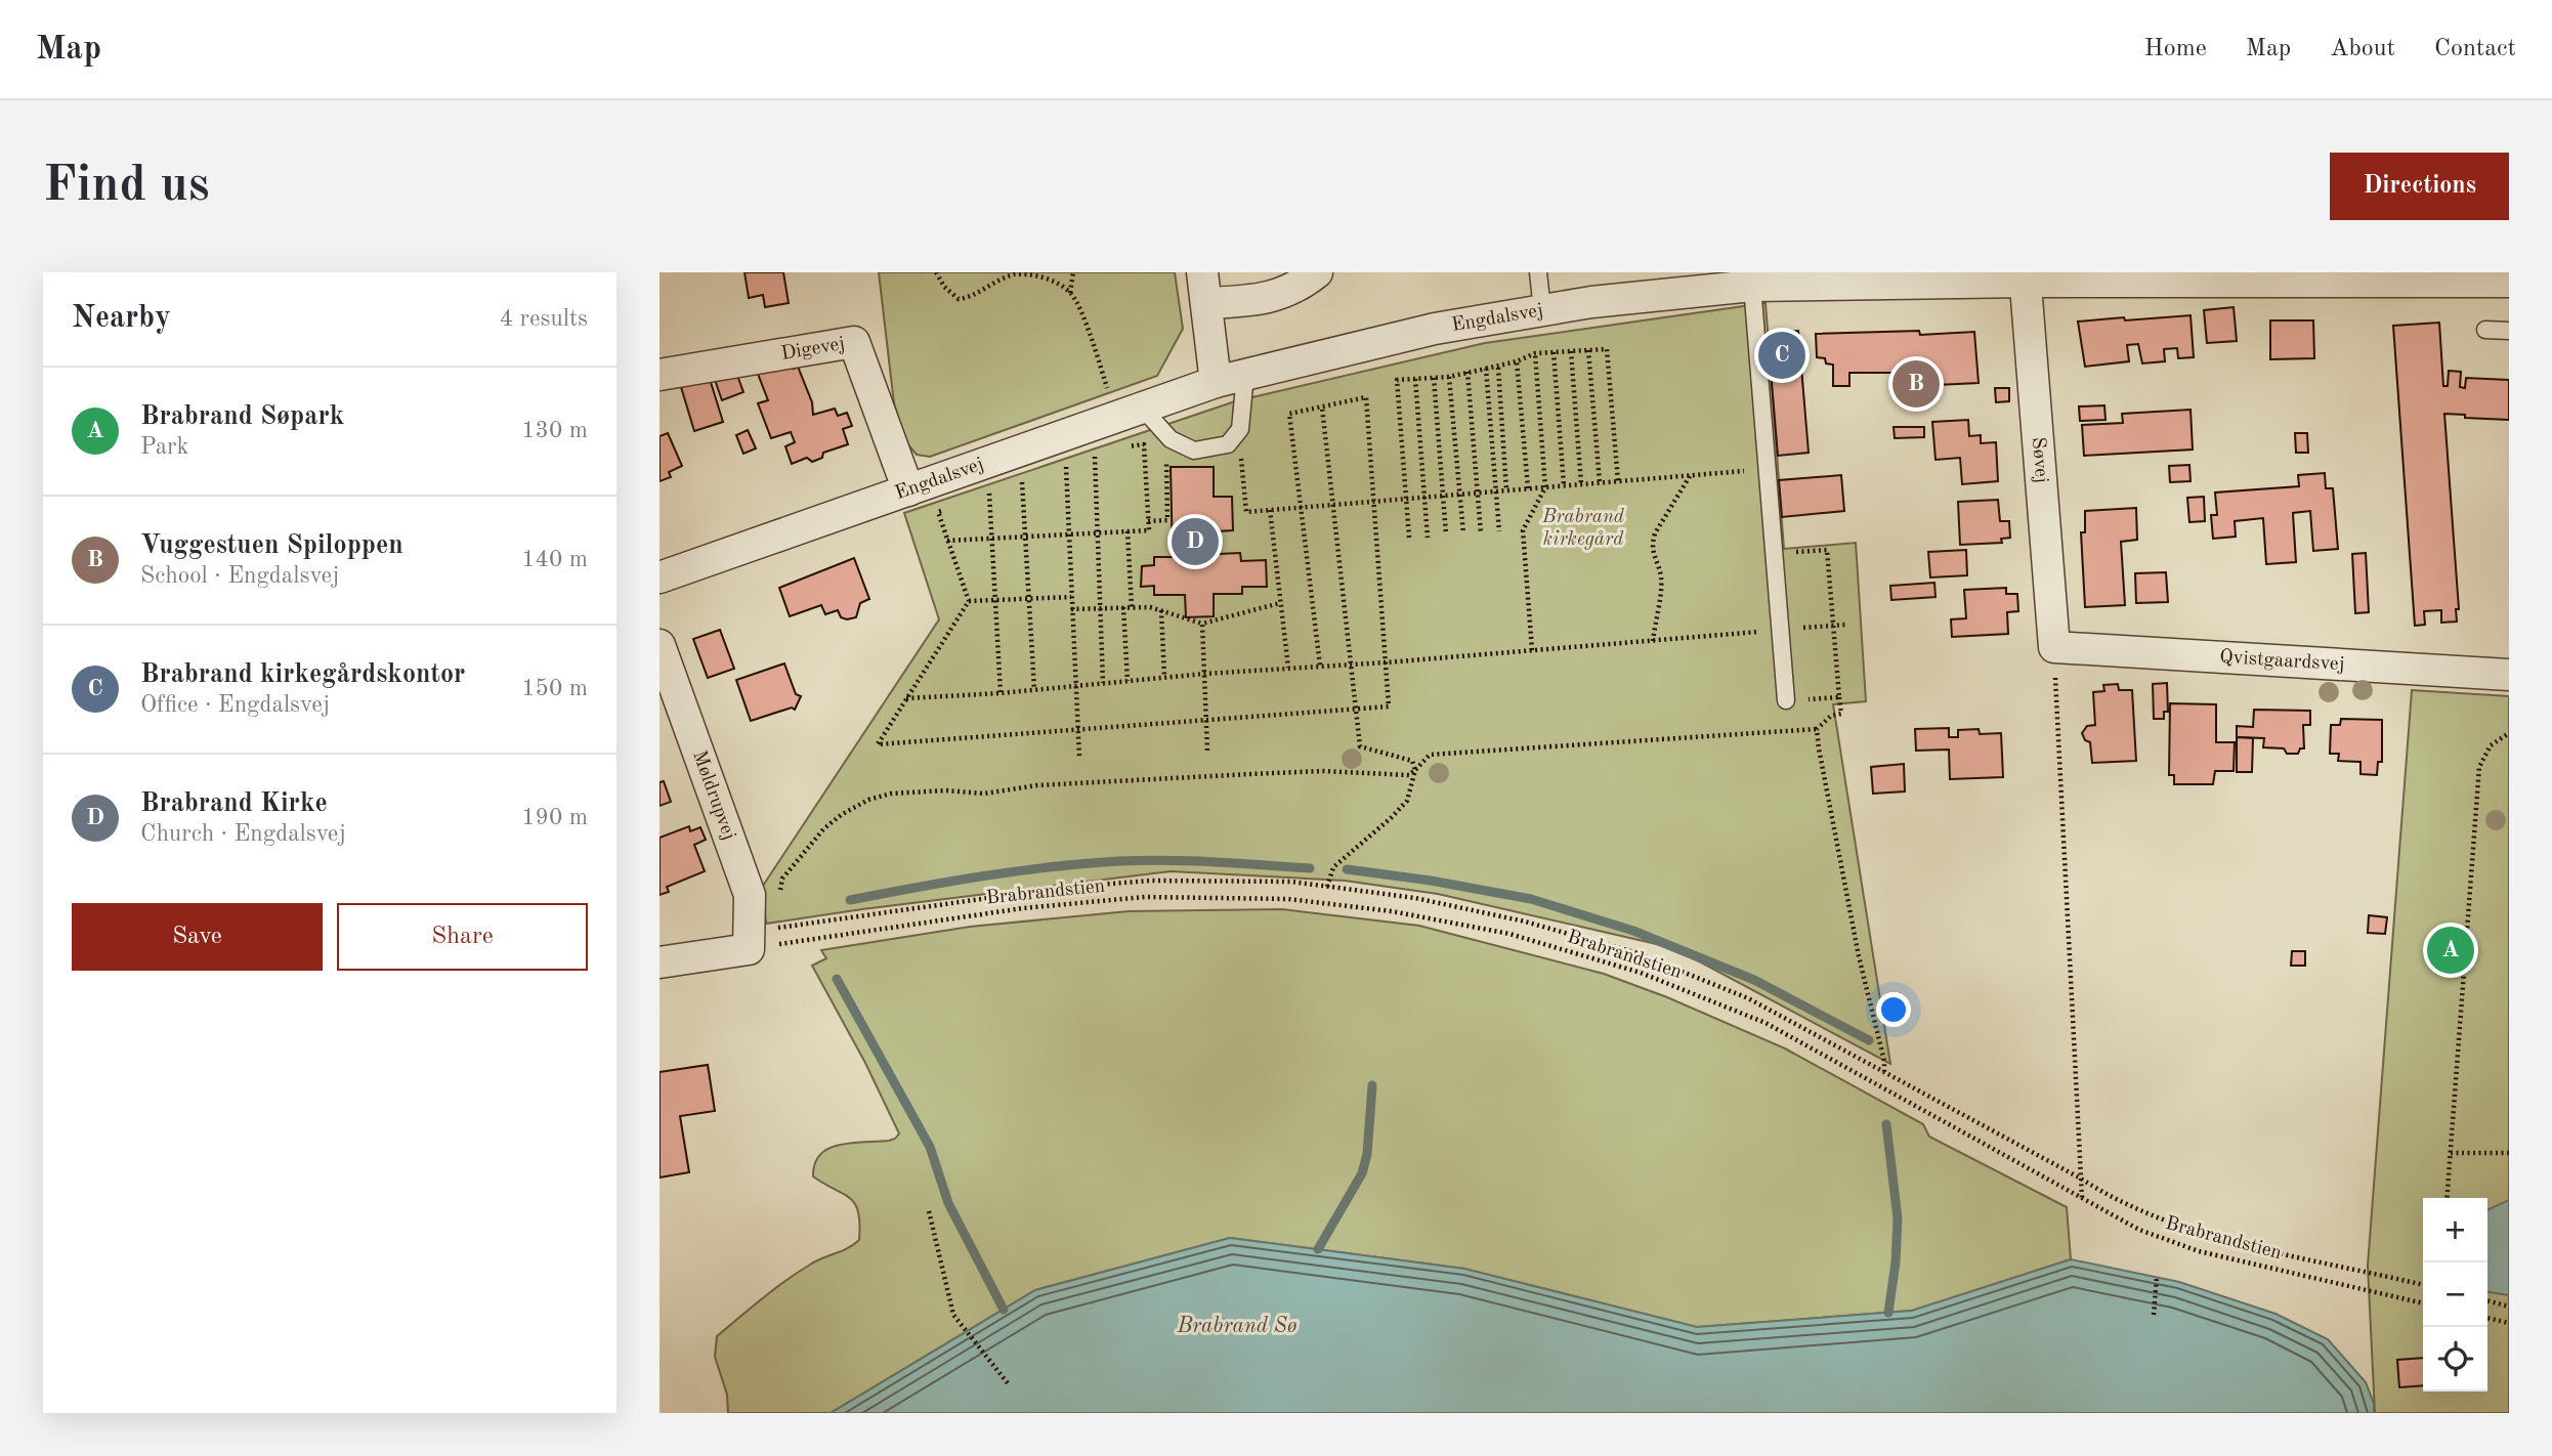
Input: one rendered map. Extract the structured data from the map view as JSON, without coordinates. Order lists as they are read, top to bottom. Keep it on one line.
{"streets":{"street":["Engdalsvej","Digevej","Søvej","Qvistgaardsvej","Møldrupvej"],"path":["Brabrandstien"]},"crossings":[["Engdalsvej","Digevej"],["Engdalsvej","Søvej"],["Søvej","Qvistgaardsvej"],["Møldrupvej","Brabrandstien"]],"water":["Brabrand Sø"],"parks":["Brabrand kirkegård"],"page":{"header":"Map","nav":["Home","Map","About","Contact"],"buttons":["Directions",["Save","Share"]],"title":"Find us","heading":["Nearby","4 results"],"pins":["C","B","D","A"],"list":[{"mark":"A","name":"Brabrand Søpark","note":"Park","value":"130 m"},{"mark":"B","name":"Vuggestuen Spiloppen","note":"School · Engdalsvej","value":"140 m"},{"mark":"C","name":"Brabrand kirkegårdskontor","note":"Office · Engdalsvej","value":"150 m"},{"mark":"D","name":"Brabrand Kirke","note":"Church · Engdalsvej","value":"190 m"}],"map_buttons":["+","−"]}}
